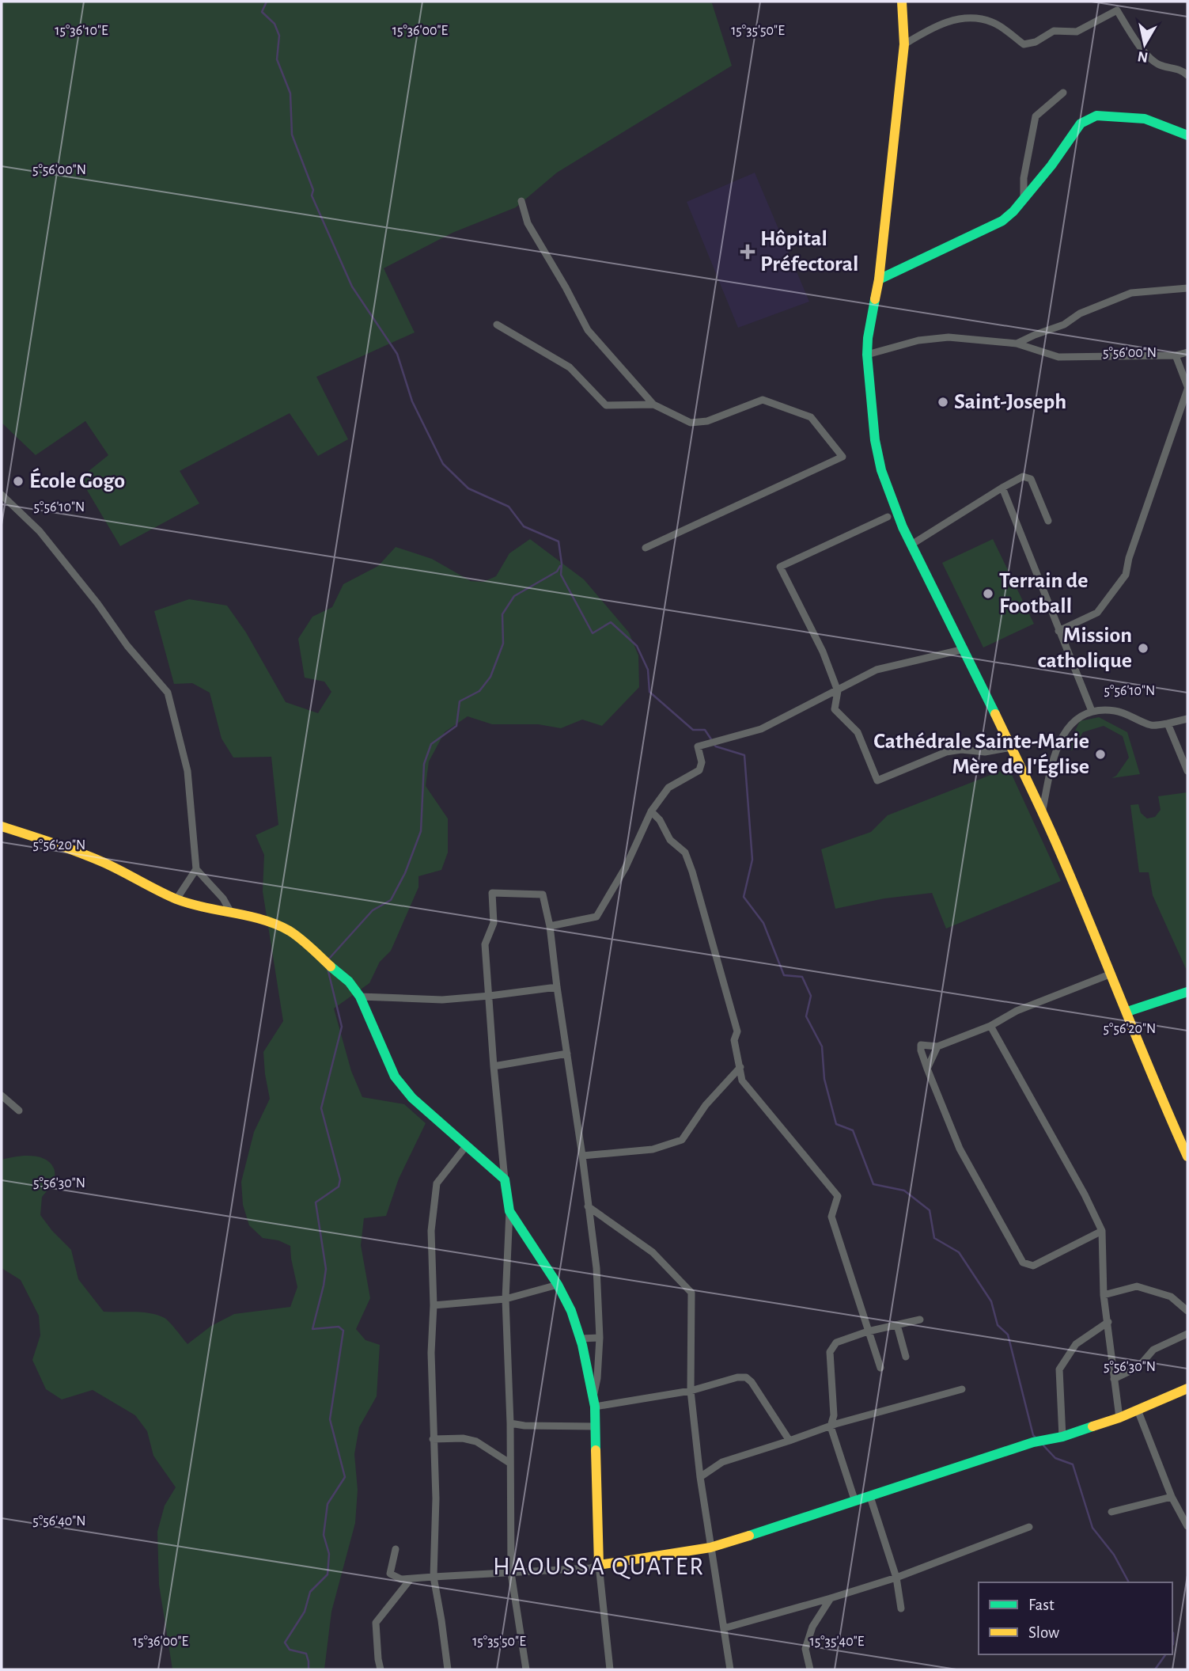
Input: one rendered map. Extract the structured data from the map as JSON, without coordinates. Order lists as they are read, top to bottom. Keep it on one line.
{"districts":["HAOUSSA QUATER"],"places":{"health":["Hôpital Préfectoral"],"other":["Saint-Joseph","École Gogo","Terrain de Football","Mission catholique","Cathédrale Sainte-Marie Mère de l'Église"]},"legend":["Fast","Slow"],"north":"bottom","coordinates":["15°36'10\"E","15°36'00\"E","15°35'50\"E","5°56'00\"N","5°56'10\"N","5°56'20\"N","5°56'30\"N","5°56'40\"N","15°35'40\"E"]}
